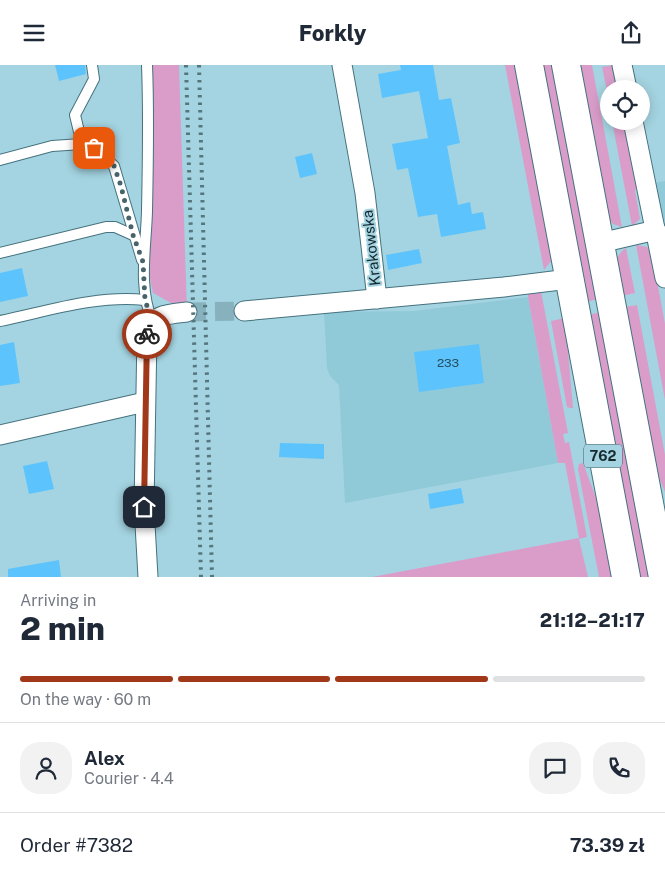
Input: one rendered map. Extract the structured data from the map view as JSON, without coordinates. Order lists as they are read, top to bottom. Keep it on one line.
{"streets":{"main road":["762"],"street":["Krakowska"]},"crossings":[["Krakowska","762"]],"house_numbers":["233"],"page":{"header":"Forkly","heading":["2 min","Arriving in","21:12–21:17"],"panel":["Alex","Courier · 4.4","Order #7382","73.39 zł"],"bar":"On the way · 60 m"}}
